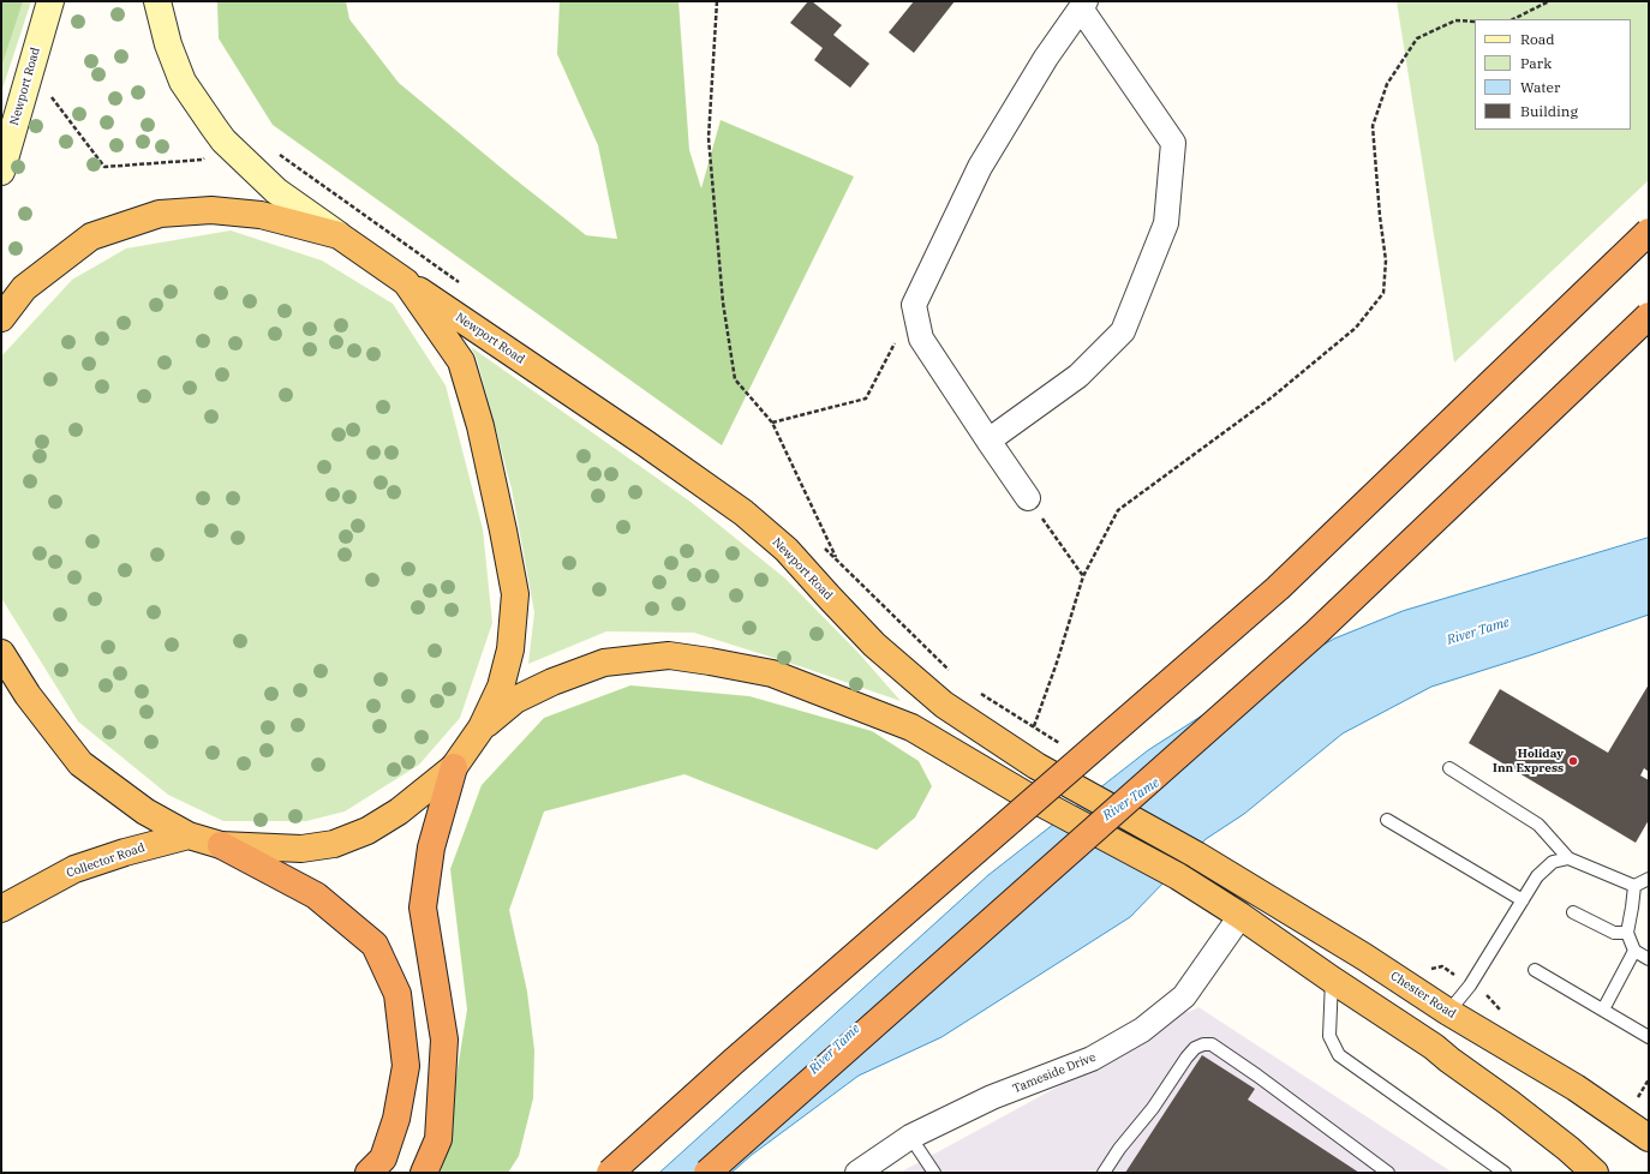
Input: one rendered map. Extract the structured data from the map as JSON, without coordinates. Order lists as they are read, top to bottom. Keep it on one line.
{"streets":{"highway":["Newport Road","Collector Road","Chester Road"],"street":["Tameside Drive"]},"crossings":[["Newport Road","Chester Road"]],"water":["River Tame"],"places":["Holiday Inn Express"],"legend":["Road","Park","Water","Building"]}
